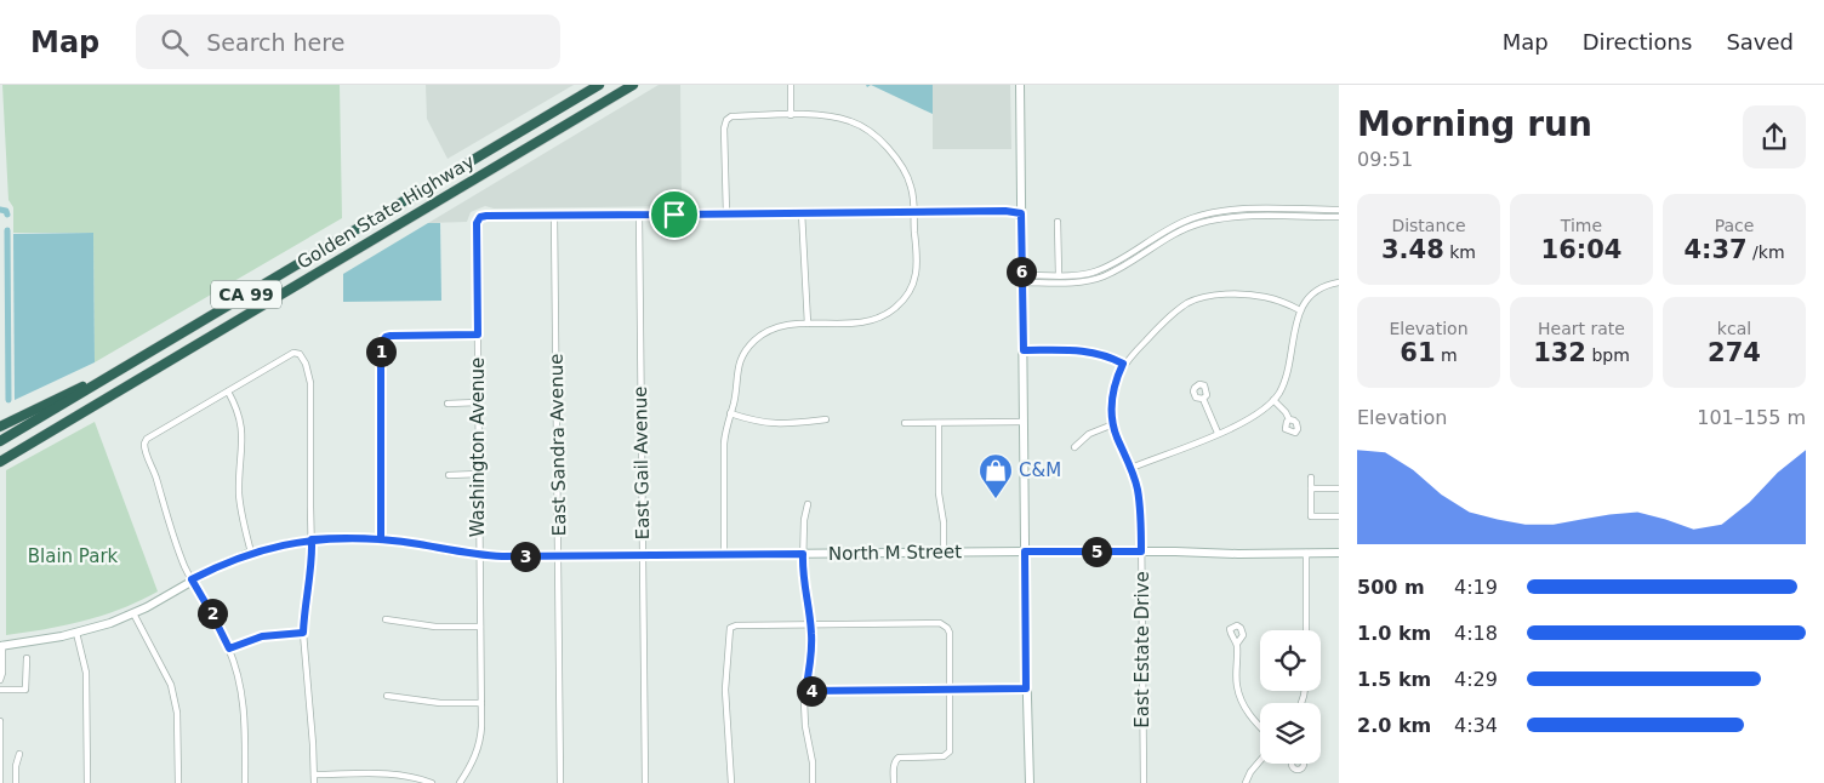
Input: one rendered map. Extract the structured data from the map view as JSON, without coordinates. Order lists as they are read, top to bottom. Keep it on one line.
{"streets":{"highway":["Golden State Highway","CA 99"],"street":["East Sandra Avenue","Washington Avenue","East Gail Avenue","North M Street","East Estate Drive"]},"crossings":[["East Sandra Avenue","Washington Avenue"],["East Sandra Avenue","North M Street"],["Washington Avenue","North M Street"],["East Gail Avenue","North M Street"],["North M Street","East Estate Drive"]],"parks":["Blain Park"],"places":{"shop":["C&M"]},"page":{"header":"Map","search":"Search here","nav":["Map","Directions","Saved"],"heading":["Morning run","09:51"],"stats":[["Distance","3.48 km"],["Time","16:04"],["Pace","4:37 /km"],["Elevation","61 m"],["Heart rate","132 bpm"],["kcal","274"]],"pins":["6","1","5","3","2","4"],"chart":["Elevation","101–155 m"],"list":[{"name":"500 m","note":"4:19"},{"name":"1.0 km","note":"4:18"},{"name":"1.5 km","note":"4:29"},{"name":"2.0 km","note":"4:34"}]}}
